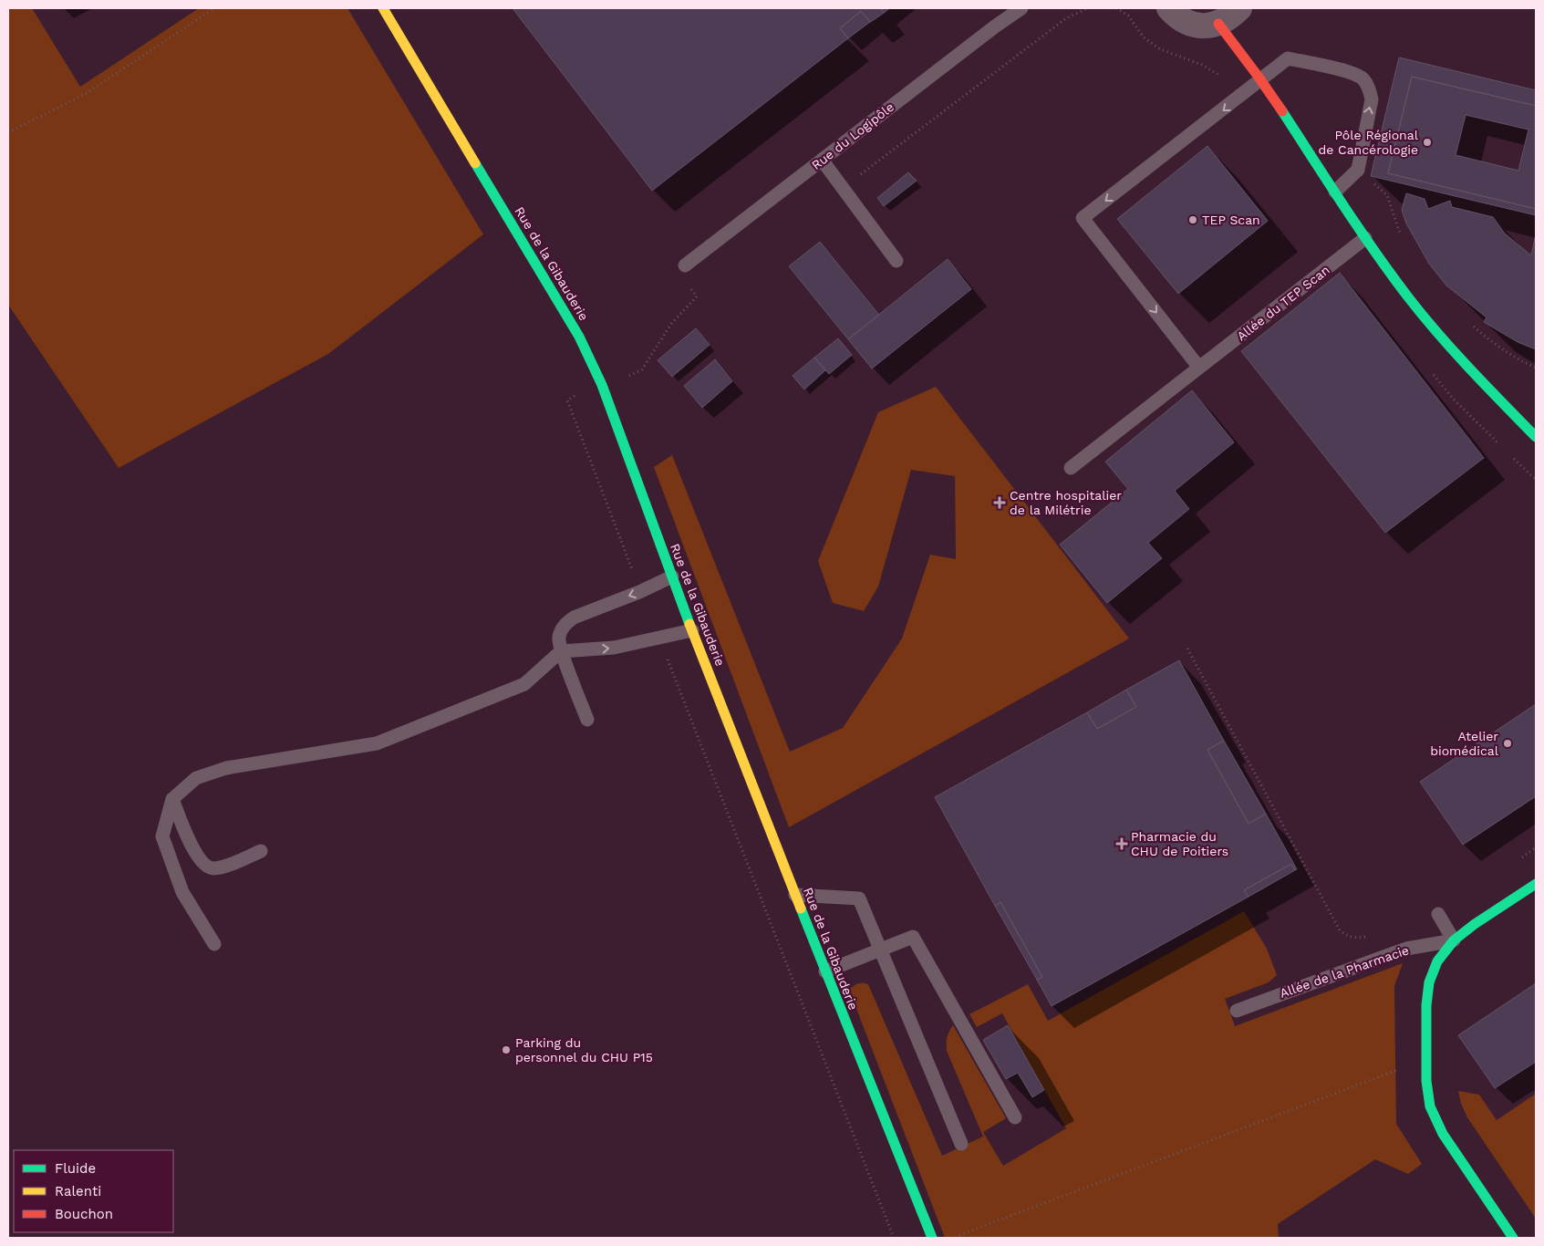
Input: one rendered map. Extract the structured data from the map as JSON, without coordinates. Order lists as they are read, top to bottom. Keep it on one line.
{"streets":{"street":["Rue de la Gibauderie"],"lane":["Rue du Logipôle","Allée du TEP Scan","Allée de la Pharmacie"]},"places":{"other":["Pôle Régional de Cancérologie","TEP Scan","Atelier biomédical","Parking du personnel du CHU P15"],"health":["Centre hospitalier de la Milétrie","Pharmacie du CHU de Poitiers"]},"legend":["Fluide","Ralenti","Bouchon"]}
